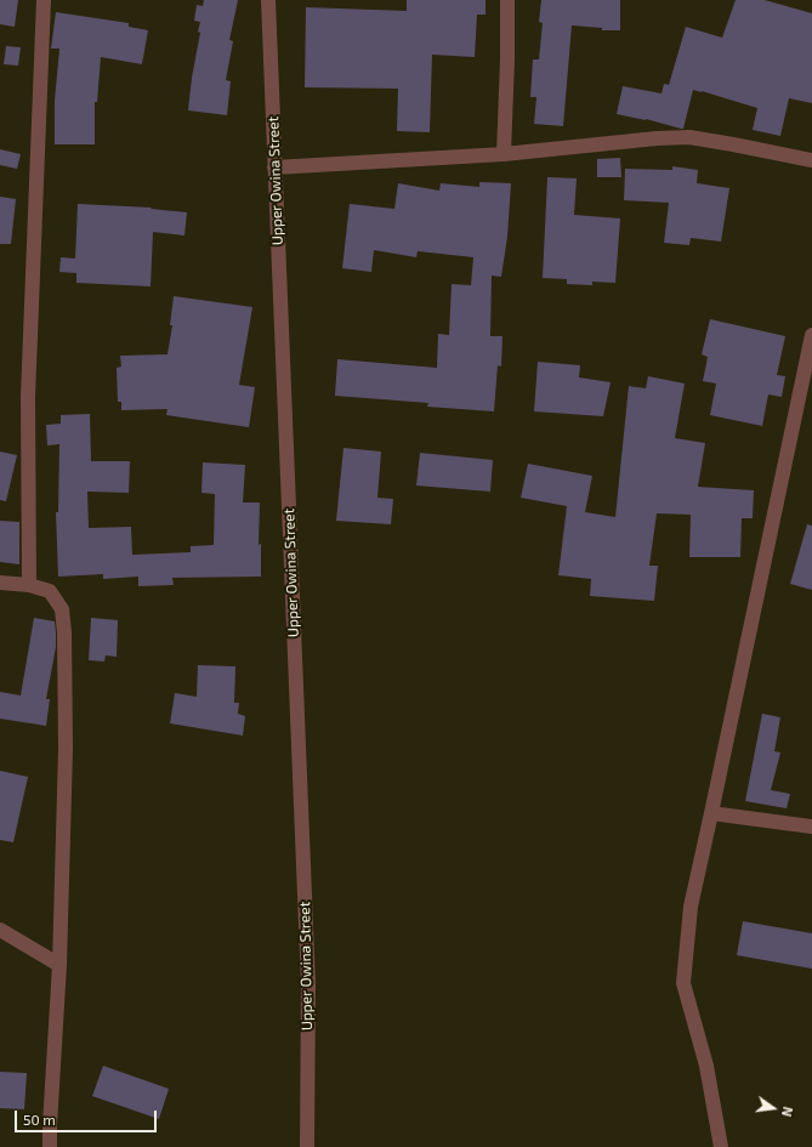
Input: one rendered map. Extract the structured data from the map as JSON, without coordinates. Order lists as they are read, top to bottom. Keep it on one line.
{"streets":{"street":["Upper Owina Street"]},"scale_bar":"50 m","north":"right"}
